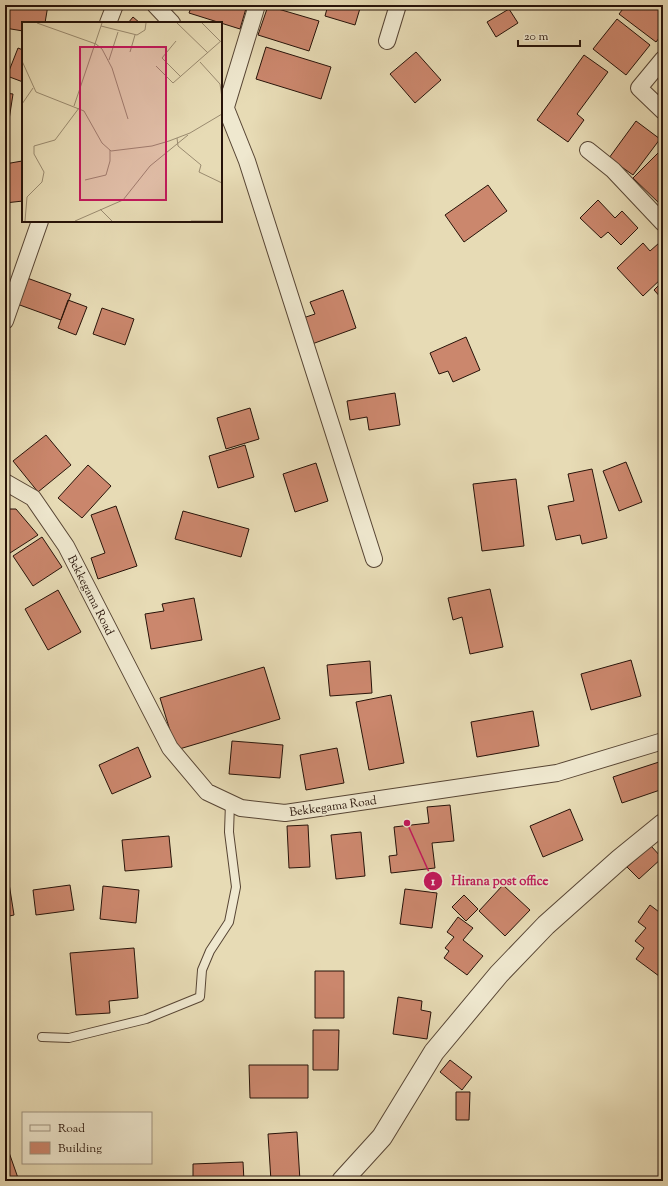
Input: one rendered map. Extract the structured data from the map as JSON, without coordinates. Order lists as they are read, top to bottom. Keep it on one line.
{"streets":{"street":["Bekkegama Road"]},"places":["Hirana post office"],"legend":["Road","Building"],"scale_bar":"20 m"}
